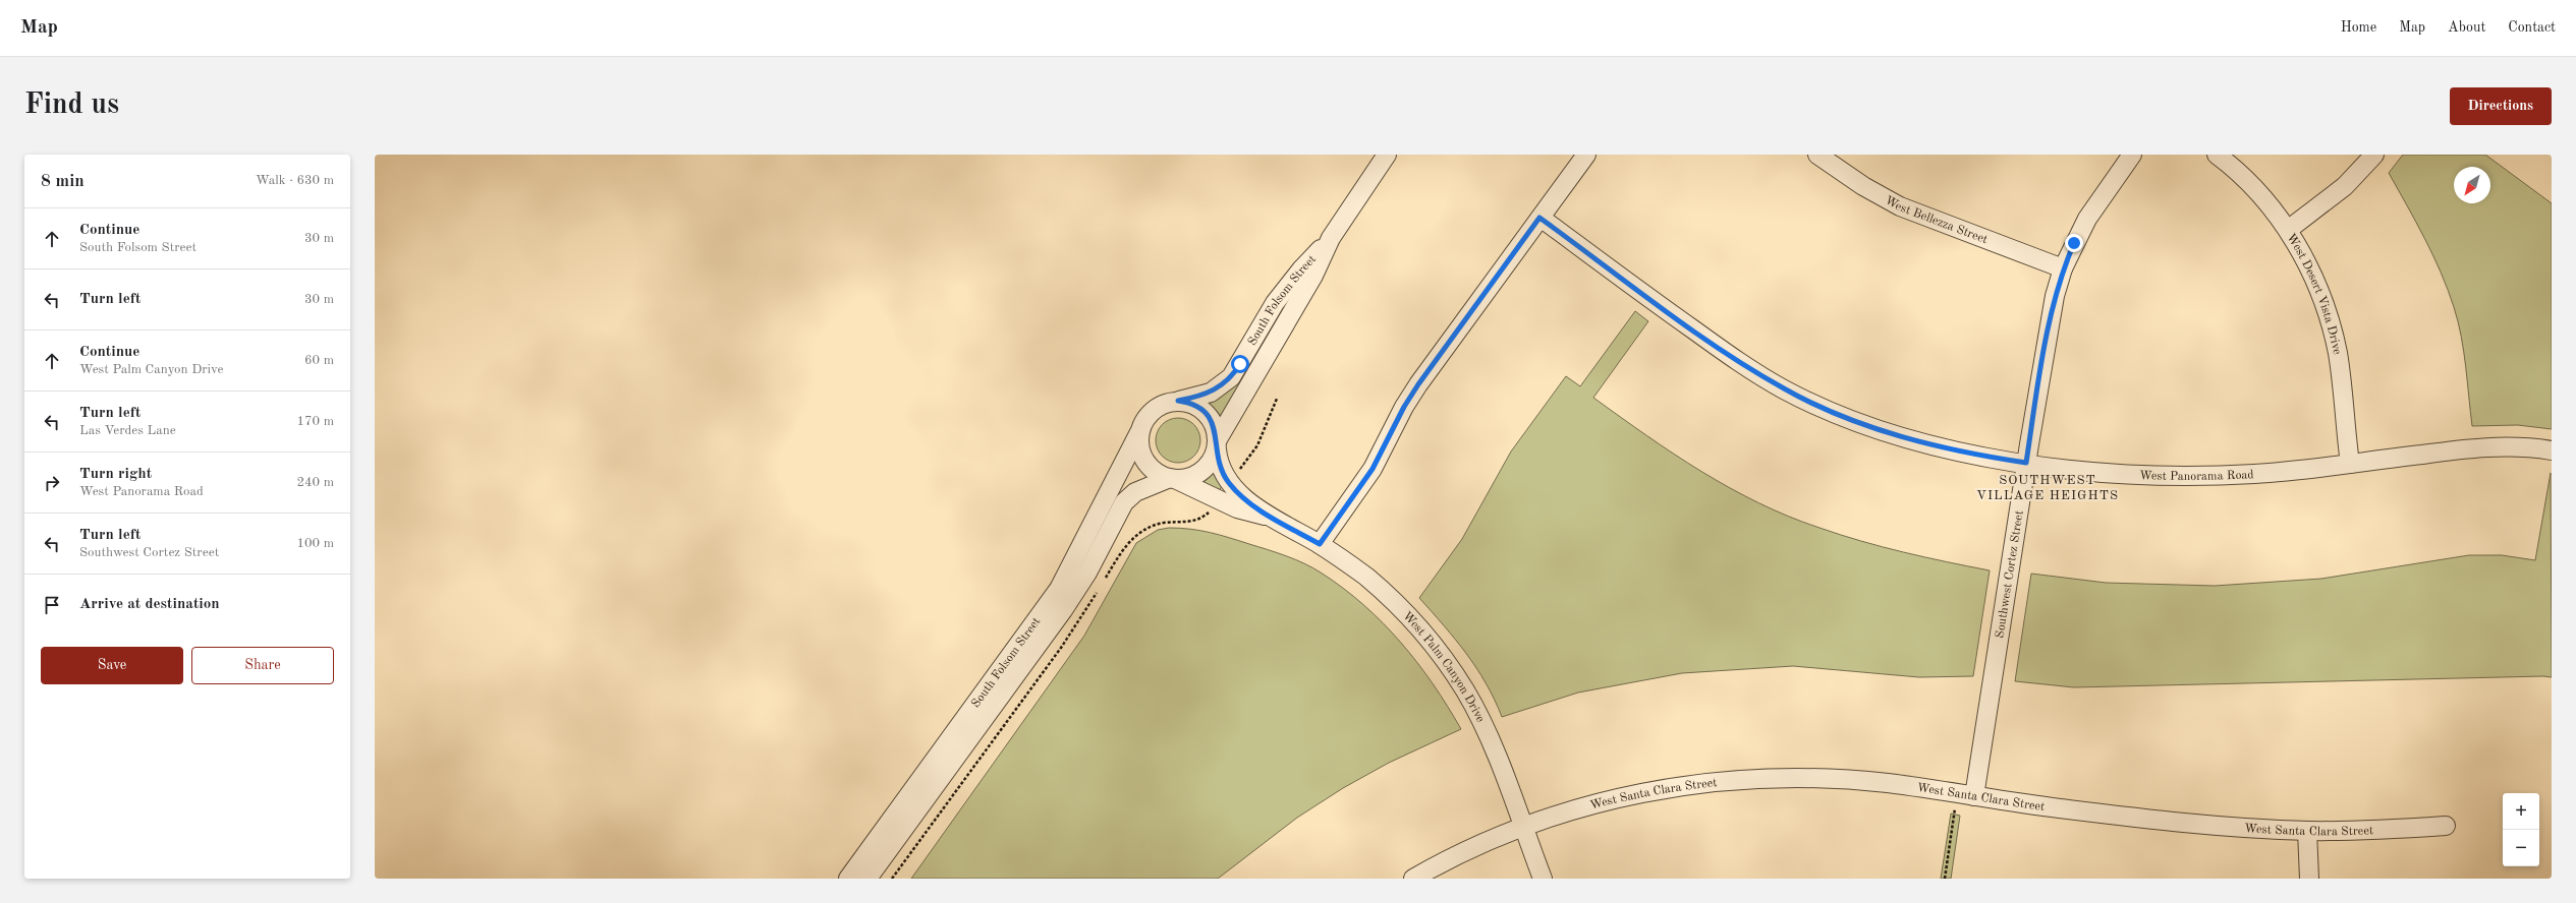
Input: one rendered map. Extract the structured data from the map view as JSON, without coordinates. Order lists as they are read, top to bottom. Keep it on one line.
{"streets":{"street":["West Bellezza Street","West Desert Vista Drive","South Folsom Street","West Panorama Road","Southwest Cortez Street","West Palm Canyon Drive","West Santa Clara Street"]},"crossings":[["West Bellezza Street","Southwest Cortez Street"],["West Desert Vista Drive","West Panorama Road"],["South Folsom Street","West Palm Canyon Drive"],["West Panorama Road","Southwest Cortez Street"],["Southwest Cortez Street","West Santa Clara Street"],["West Palm Canyon Drive","West Santa Clara Street"]],"districts":["SOUTHWEST VILLAGE HEIGHTS"],"north":"bottom left","page":{"header":"Map","nav":["Home","Map","About","Contact"],"buttons":["Directions",["Save","Share"]],"title":"Find us","heading":["8 min","Walk · 630 m"],"list":[["Continue","South Folsom Street","30 m"],["Turn left","30 m"],["Continue","West Palm Canyon Drive","60 m"],["Turn left","Las Verdes Lane","170 m"],["Turn right","West Panorama Road","240 m"],["Turn left","Southwest Cortez Street","100 m"],"Arrive at destination"],"map_buttons":["+","−"]}}
